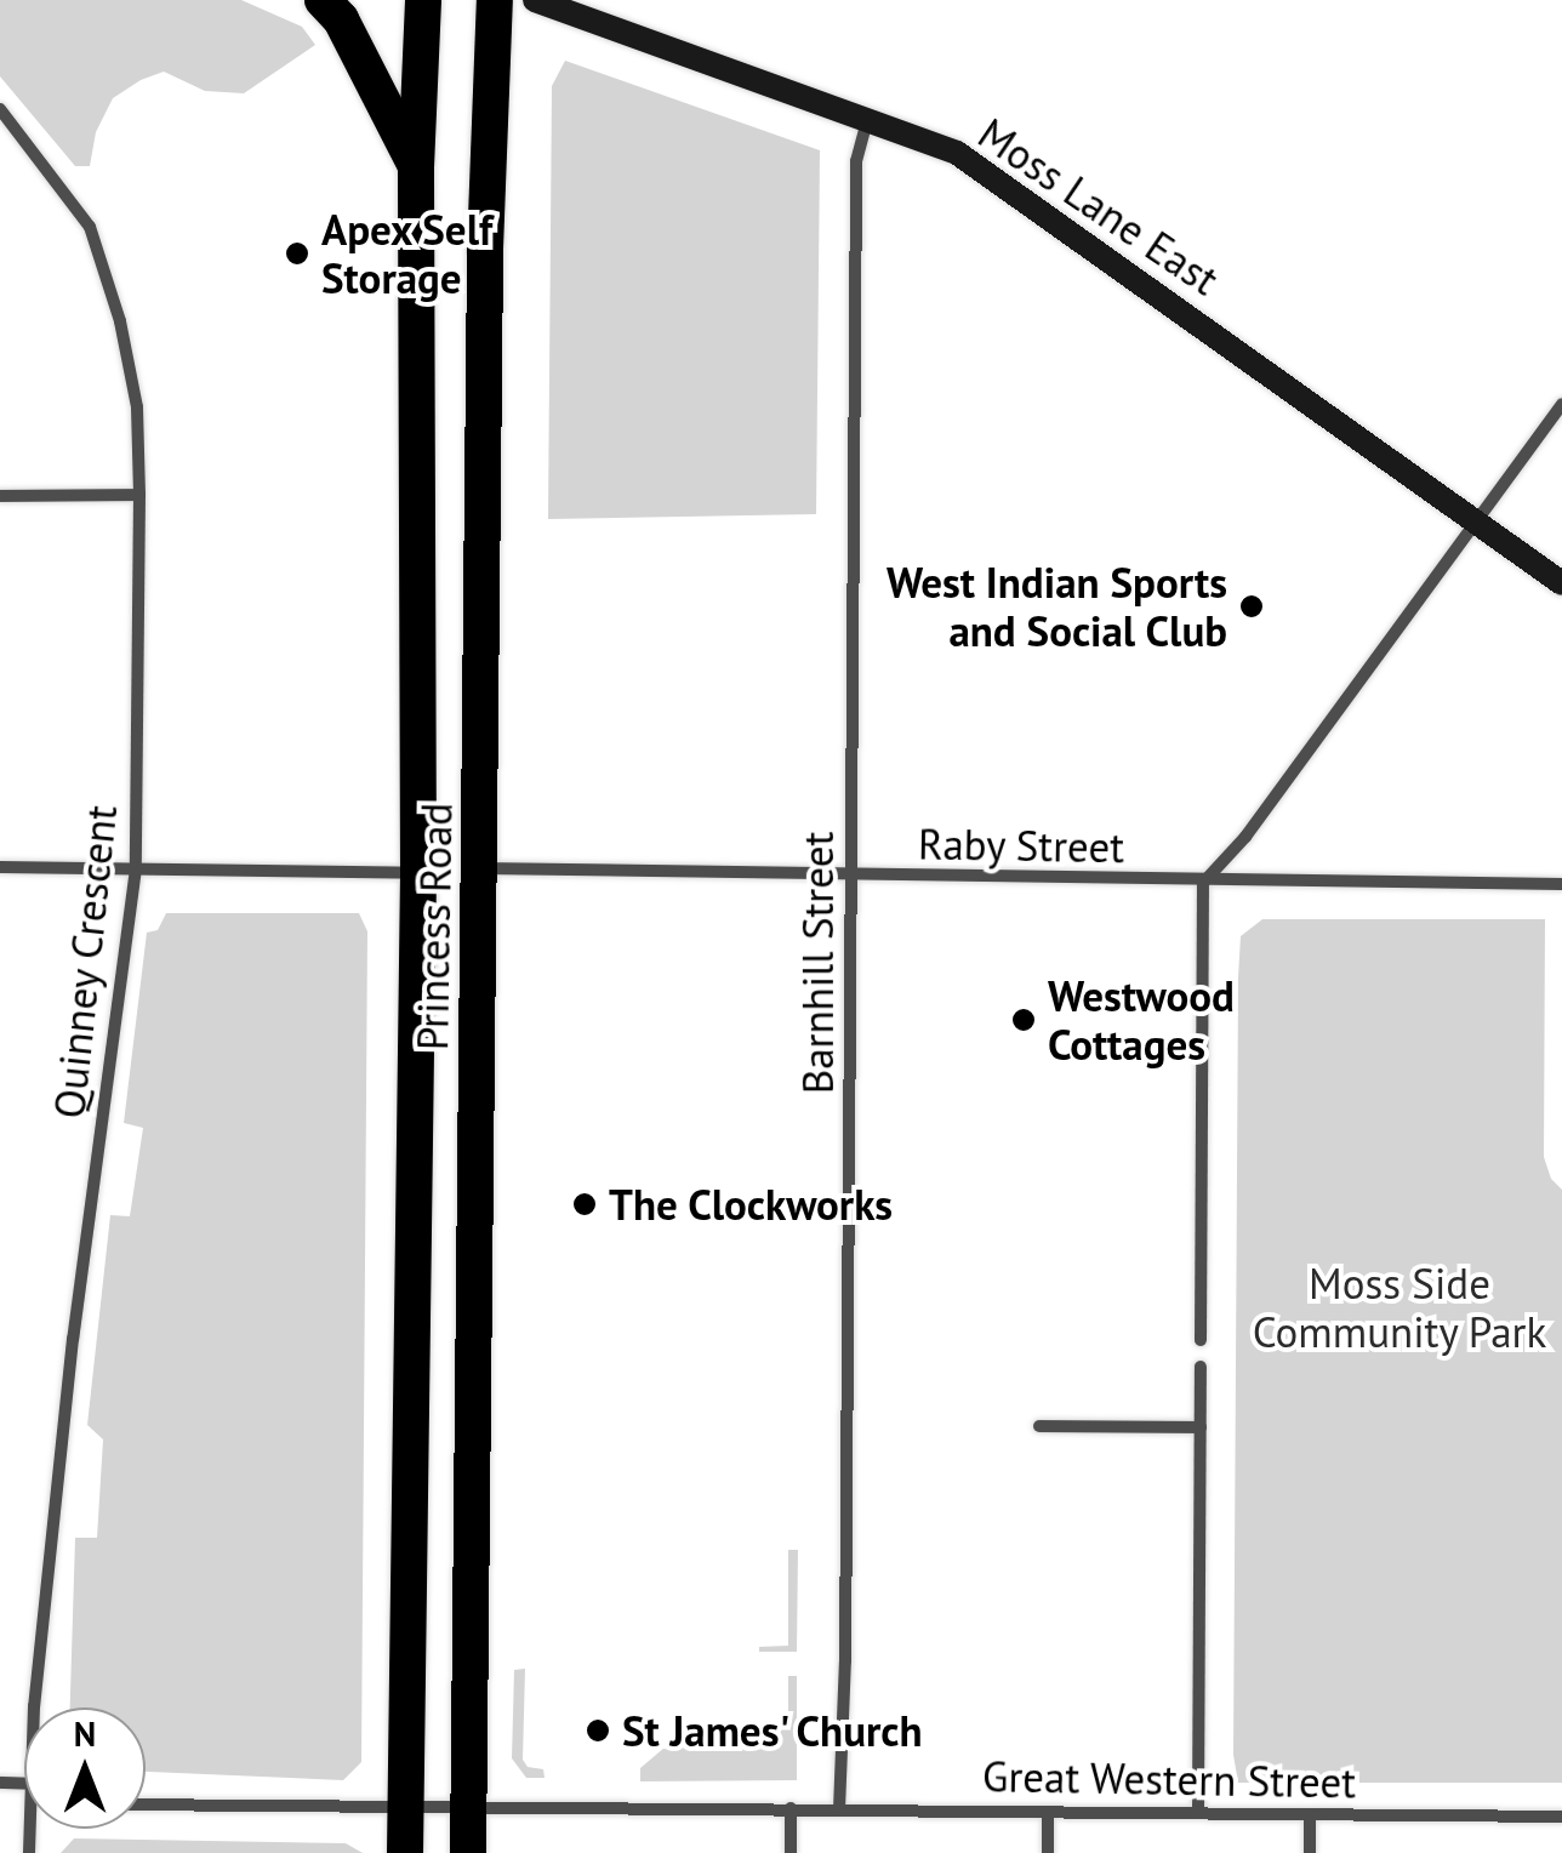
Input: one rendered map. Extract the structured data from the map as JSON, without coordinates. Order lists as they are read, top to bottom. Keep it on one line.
{"streets":{"highway":["Princess Road"],"main road":["Moss Lane East"],"street":["Raby Street","Quinney Crescent","Barnhill Street","Great Western Street"]},"crossings":[["Moss Lane East","Barnhill Street"],["Raby Street","Princess Road"],["Raby Street","Barnhill Street"],["Princess Road","Great Western Street"],["Barnhill Street","Great Western Street"]],"parks":["Moss Side Community Park"],"places":["Apex Self Storage","West Indian Sports and Social Club","Westwood Cottages","The Clockworks","St James' Church"],"north":"top"}
